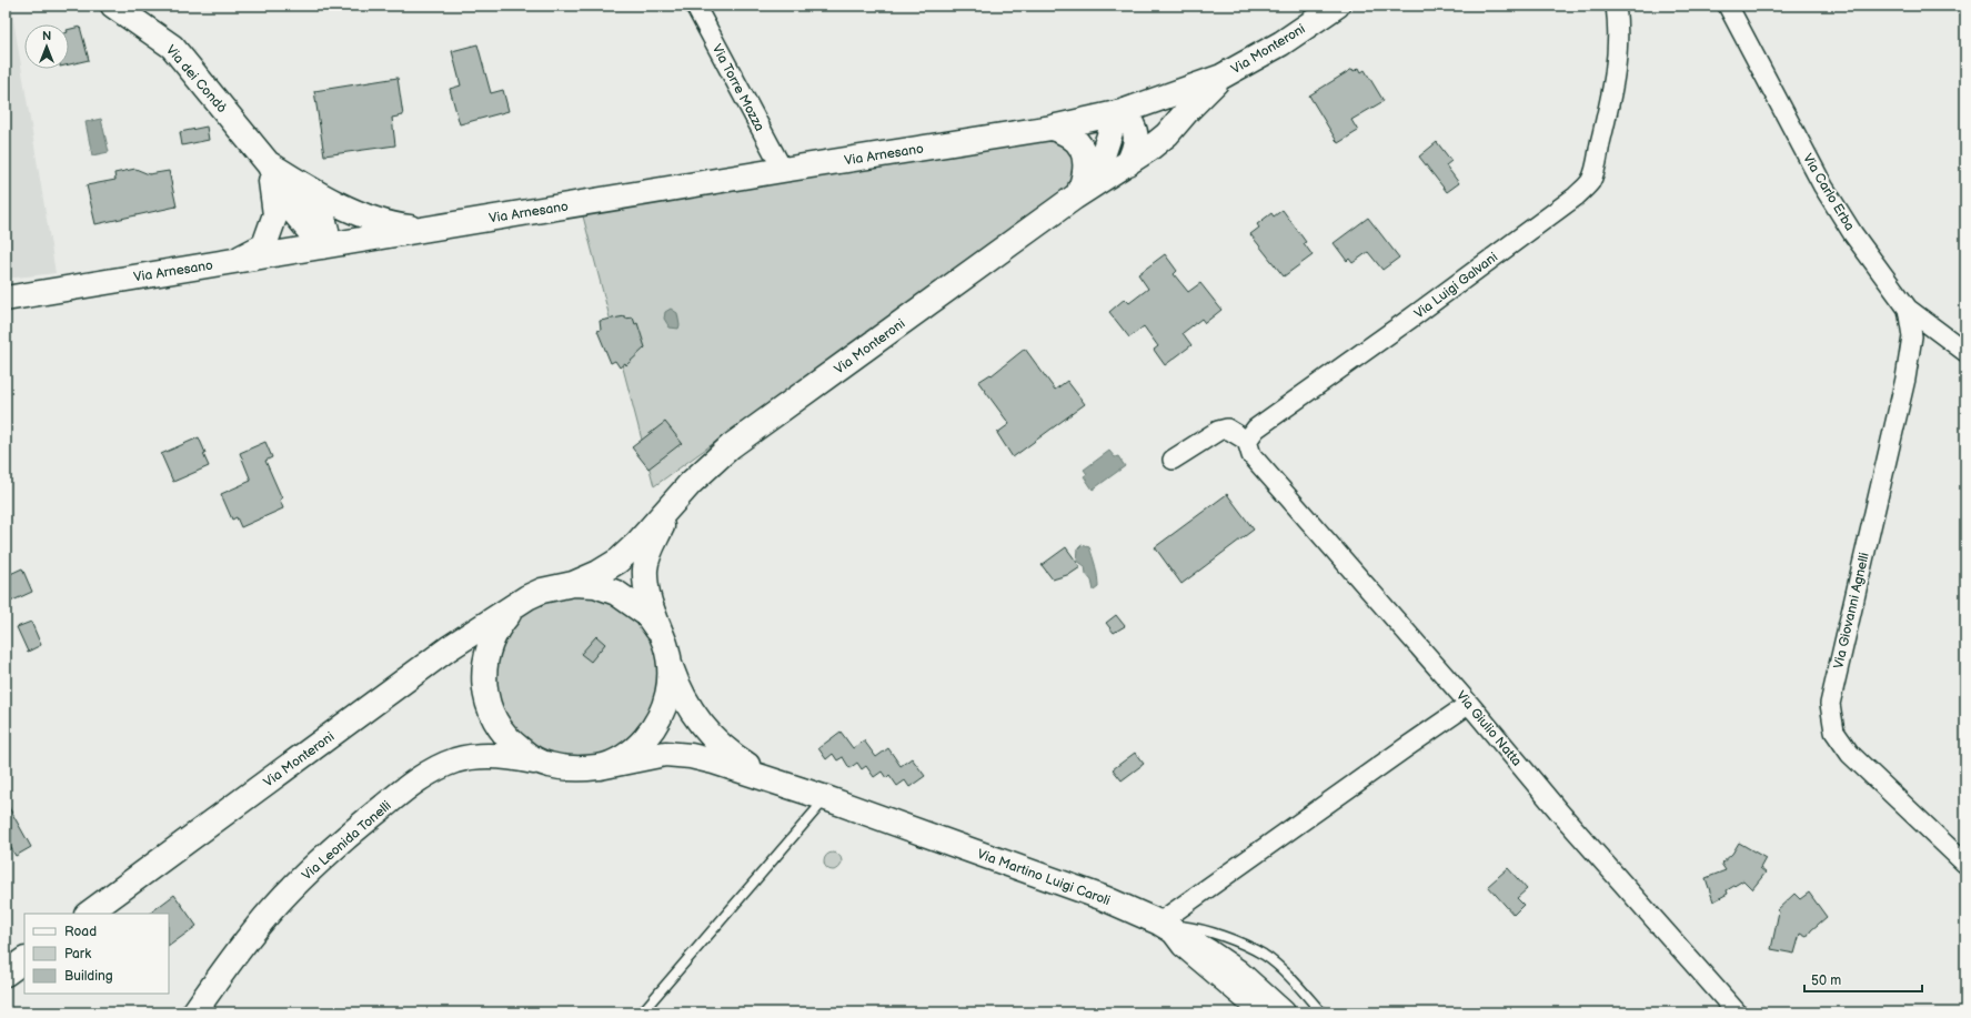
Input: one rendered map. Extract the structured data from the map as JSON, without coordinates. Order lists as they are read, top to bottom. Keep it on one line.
{"streets":{"main road":["Via Monteroni","Via dei Condò","Via Arnesano","Via Leonida Tonelli","Via Martino Luigi Caroli"],"street":["Via Torre Mozza","Via Carlo Erba","Via Luigi Galvani","Via Giovanni Agnelli","Via Giulio Natta"]},"crossings":[["Via Monteroni","Via Arnesano"],["Via Monteroni","Via Leonida Tonelli"],["Via Monteroni","Via Martino Luigi Caroli"],["Via dei Condò","Via Arnesano"],["Via Torre Mozza","Via Arnesano"],["Via Carlo Erba","Via Giovanni Agnelli"],["Via Luigi Galvani","Via Giulio Natta"]],"legend":["Road","Park","Building"],"scale_bar":"50 m","north":"top"}
